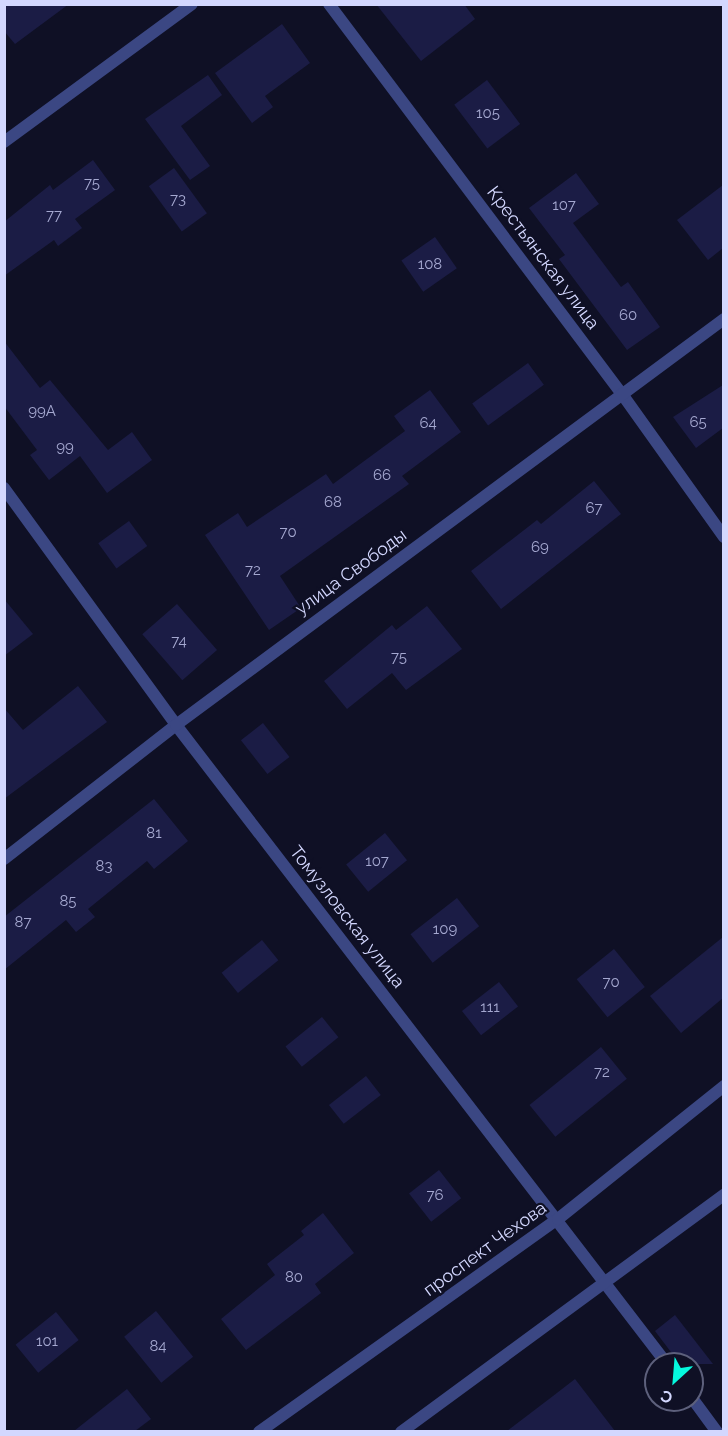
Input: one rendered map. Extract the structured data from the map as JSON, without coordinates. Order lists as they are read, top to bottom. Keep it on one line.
{"streets":{"street":["Крестьянская улица","улица Свободы","Томузловская улица","проспект Чехова"]},"crossings":[["Крестьянская улица","улица Свободы"],["улица Свободы","Томузловская улица"],["Томузловская улица","проспект Чехова"]],"house_numbers":["105","75","73","107","77","108","60","99А","65","64","99","66","68","67","70","69","72","74","75","81","107","83","85","87","109","70","111","72","76","80","101","84"],"north":"bottom left"}
